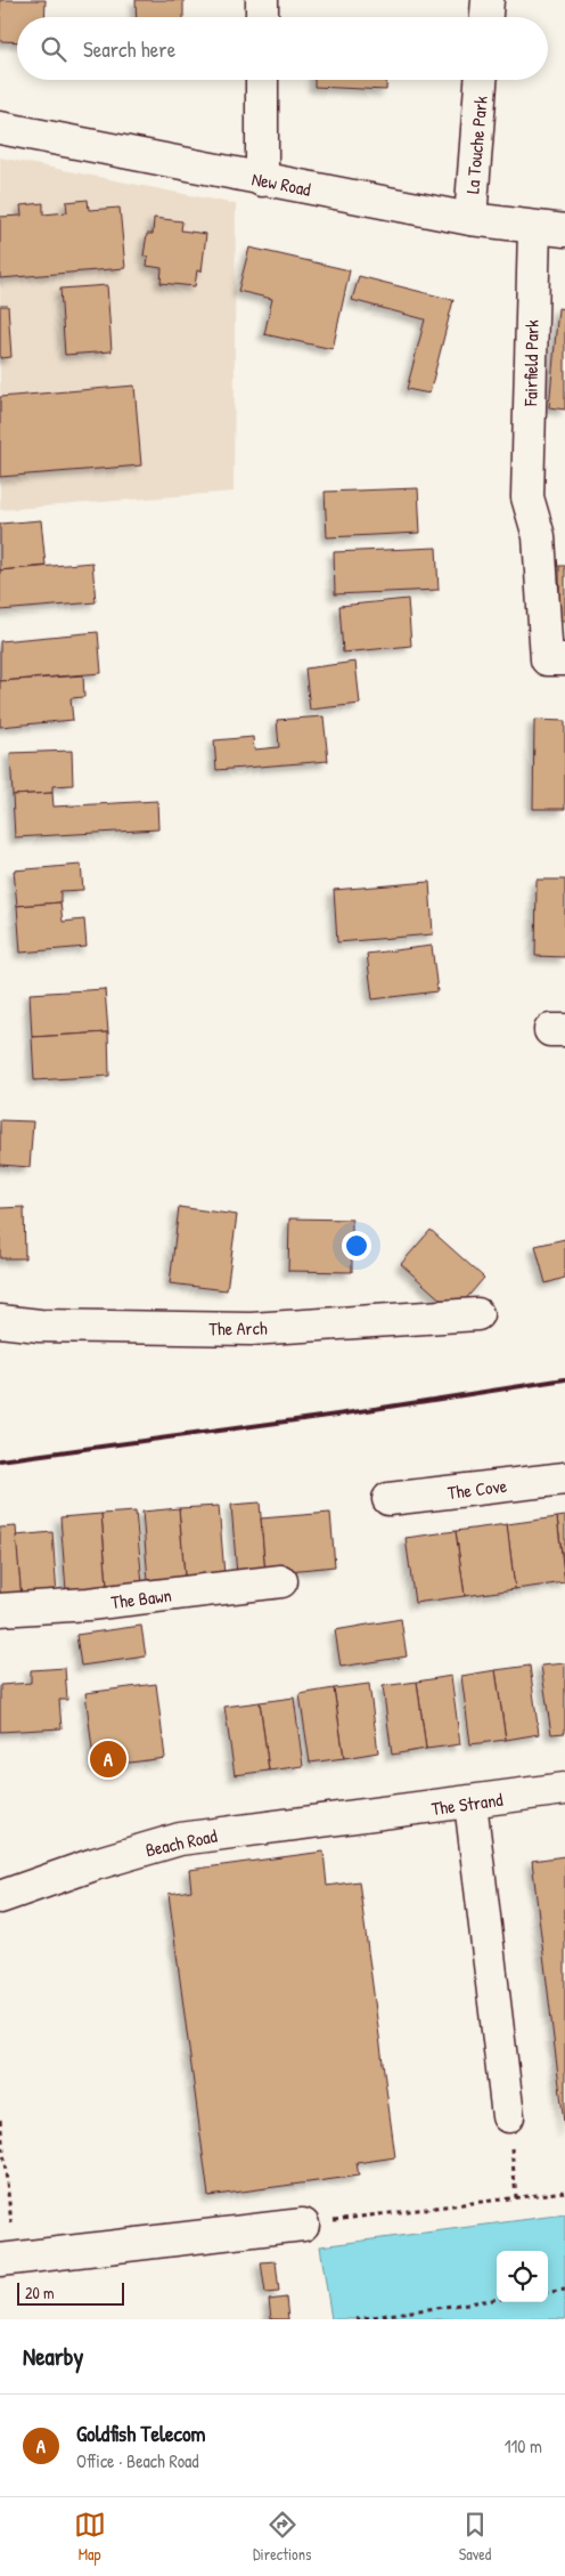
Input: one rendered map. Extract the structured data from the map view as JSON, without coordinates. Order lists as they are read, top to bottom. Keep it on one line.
{"streets":{"street":["La Touche Park","New Road","Fairfield Park","The Arch","The Cove","The Bawn","The Strand","Beach Road"]},"crossings":[["La Touche Park","New Road"],["New Road","Fairfield Park"],["The Strand","Beach Road"]],"scale_bar":"20 m","page":{"search":"Search here","pins":"A","scale":"20 m","heading":"Nearby","list":[{"mark":"A","name":"Goldfish Telecom","note":"Office · Beach Road","value":"110 m"}],"nav":["Map","Directions","Saved"]}}
